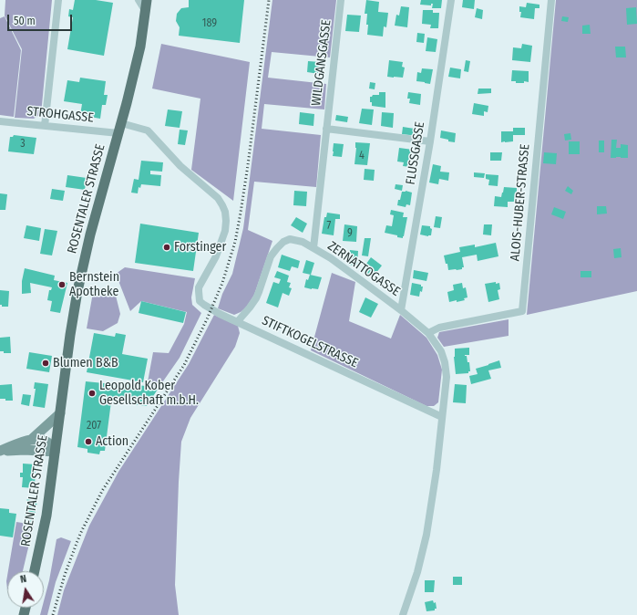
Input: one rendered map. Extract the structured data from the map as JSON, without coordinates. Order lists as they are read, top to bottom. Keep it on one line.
{"streets":{"main road":["ROSENTALER STRASSE"],"street":["WILDGANSGASSE","STROHGASSE","FLUSSGASSE","ALOIS-HUBER-STRASSE","ZERNATTOGASSE","STIFTKOGELSTRASSE"]},"crossings":[["WILDGANSGASSE","ZERNATTOGASSE"],["STROHGASSE","ROSENTALER STRASSE"],["FLUSSGASSE","ZERNATTOGASSE"],["ROSENTALER STRASSE","STIFTKOGELSTRASSE"],["ALOIS-HUBER-STRASSE","ZERNATTOGASSE"],["ZERNATTOGASSE","STIFTKOGELSTRASSE"]],"places":["Forstinger","Bernstein Apotheke","Blumen B&B","Leopold Kober Gesellschaft m.b.H.","Action"],"house_numbers":["189","3","4","7","9","207"],"scale_bar":"50 m","north":"top"}
